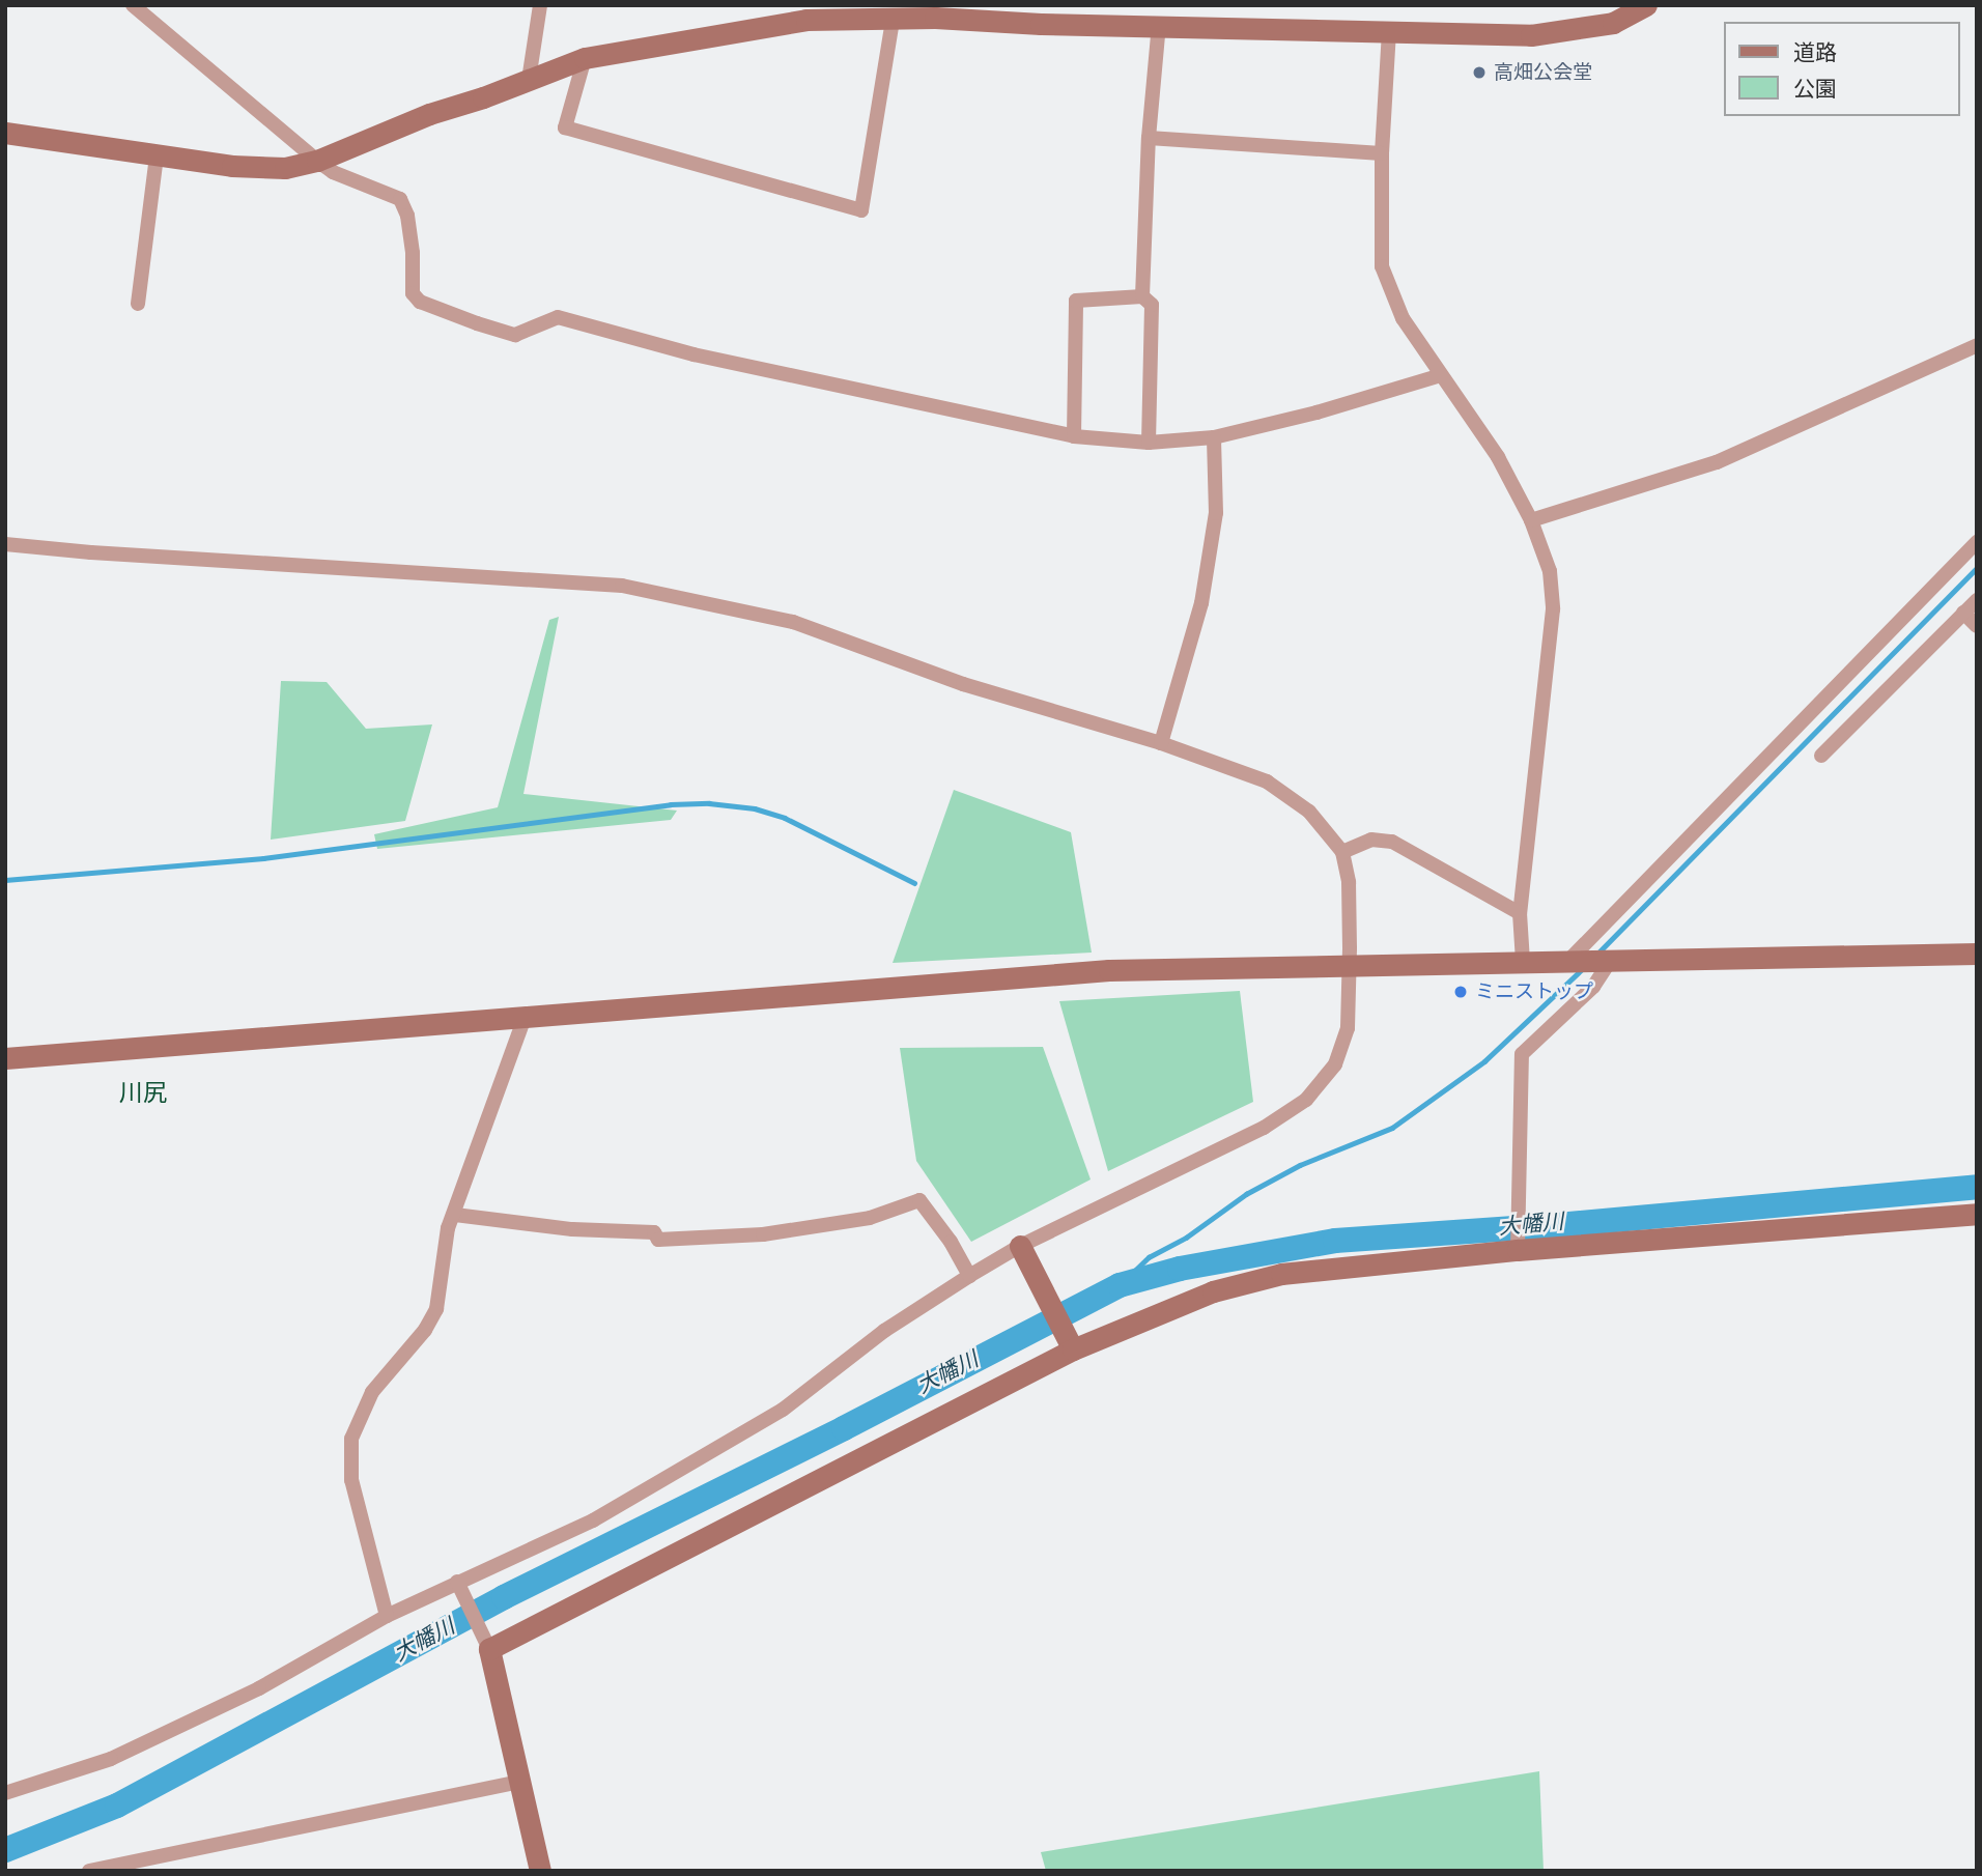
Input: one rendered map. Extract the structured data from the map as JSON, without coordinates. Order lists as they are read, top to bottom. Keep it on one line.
{"districts":["川尻"],"water":["大幡川"],"places":["高畑公会堂","ミニストップ"],"legend":["道路","公園"]}
